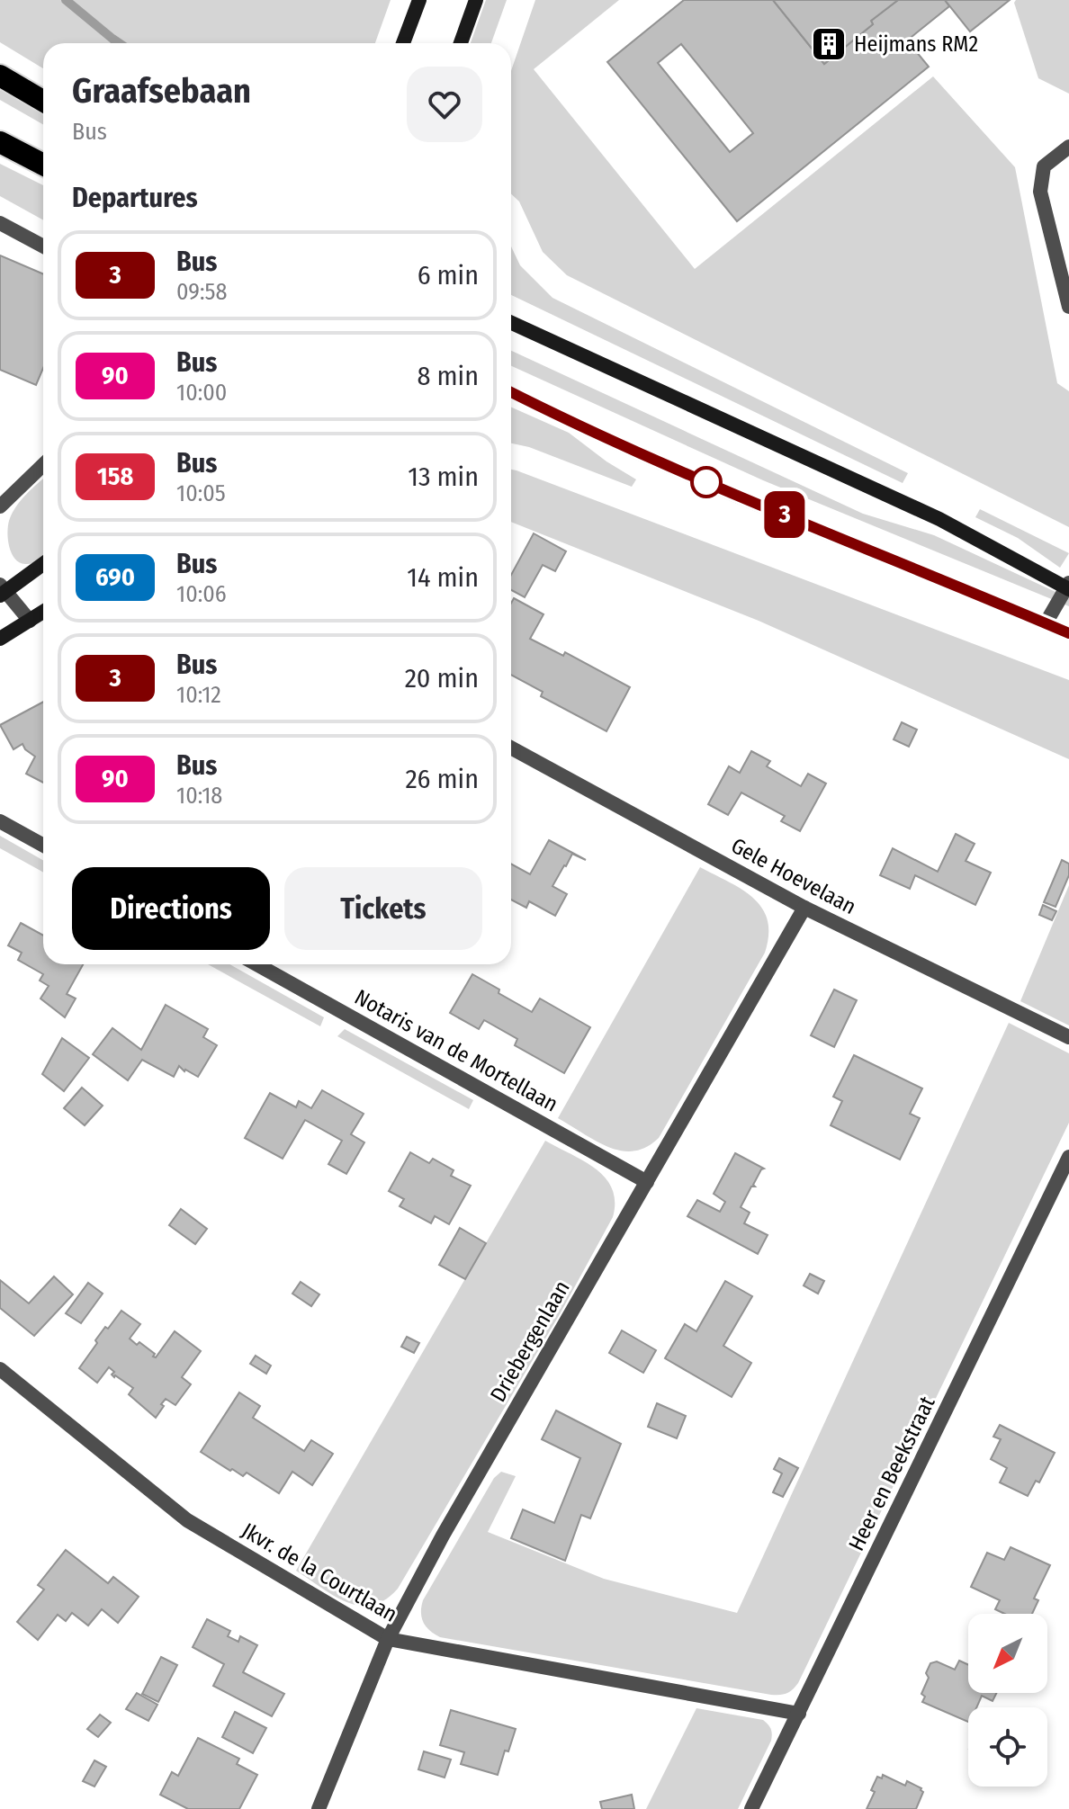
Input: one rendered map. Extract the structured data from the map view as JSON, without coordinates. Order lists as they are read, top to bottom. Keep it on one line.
{"streets":{"street":["Gele Hoevelaan","Notaris van de Mortellaan","Driebergenlaan","Heer en Beekstraat","Jkvr. de la Courtlaan"]},"crossings":[["Gele Hoevelaan","Driebergenlaan"],["Notaris van de Mortellaan","Driebergenlaan"],["Driebergenlaan","Jkvr. de la Courtlaan"],["Heer en Beekstraat","Jkvr. de la Courtlaan"]],"places":{"building":["Heijmans RM2"]},"lines":["bus line 3"],"north":"bottom left","page":{"on_map":"3","heading":[["Graafsebaan","Bus"],"Departures"],"list":[{"mark":"3","name":"Bus","note":"09:58","value":"6 min"},{"mark":"90","name":"Bus","note":"10:00","value":"8 min"},{"mark":"158","name":"Bus","note":"10:05","value":"13 min"},{"mark":"690","name":"Bus","note":"10:06","value":"14 min"},{"mark":"3","name":"Bus","note":"10:12","value":"20 min"},{"mark":"90","name":"Bus","note":"10:18","value":"26 min"}],"buttons":["Directions","Tickets"]}}
